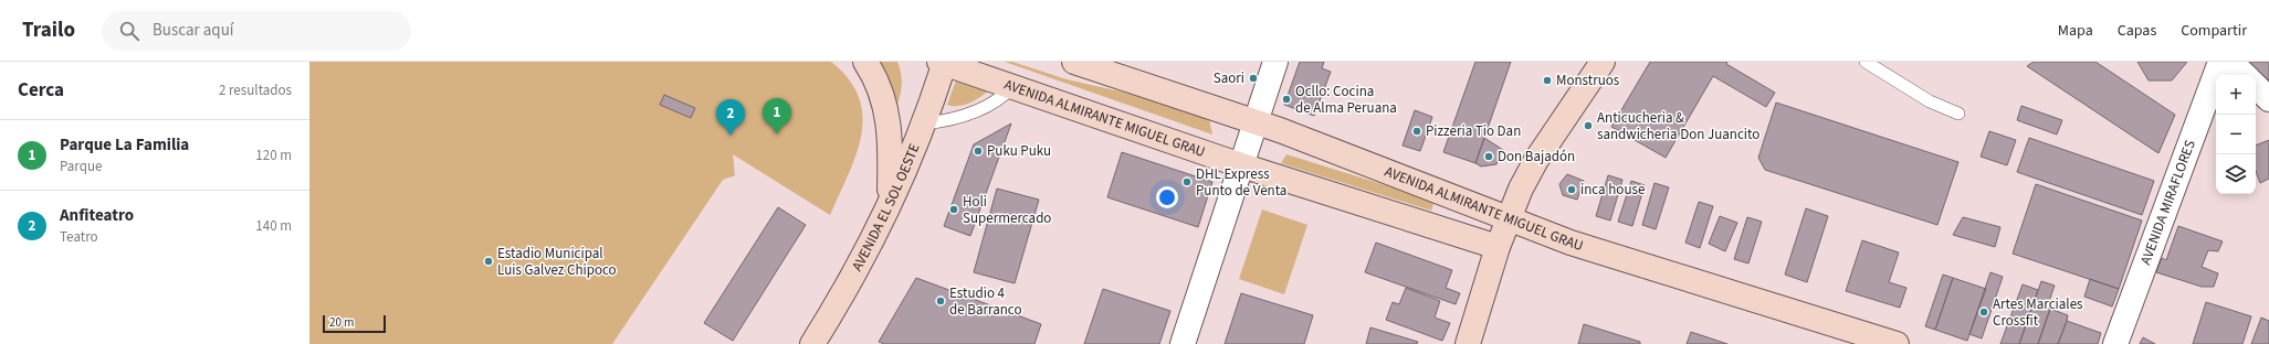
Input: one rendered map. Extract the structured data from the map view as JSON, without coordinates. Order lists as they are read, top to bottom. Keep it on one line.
{"streets":{"main road":["AVENIDA ALMIRANTE MIGUEL GRAU","AVENIDA EL SOL OESTE"],"street":["AVENIDA MIRAFLORES"]},"crossings":[["AVENIDA ALMIRANTE MIGUEL GRAU","AVENIDA EL SOL OESTE"]],"places":["Saori","Monstruos","Ocllo: Cocina de Alma Peruana","Anticucheria & sandwicheria Don Juancito","Pizzeria Tio Dan","Puku Puku","Don Bajadón","DHL Express Punto de Venta","inca house","Holi Supermercado","Estadio Municipal Luis Galvez Chipoco","Estudio 4 de Barranco","Artes Marciales Crossfit"],"scale_bar":"20 m","page":{"header":"Trailo","search":"Buscar aquí","nav":["Mapa","Capas","Compartir"],"heading":["Cerca","2 resultados"],"map_buttons":["+","−"],"pins":["1","2"],"list":[{"mark":"1","name":"Parque La Familia","note":"Parque","value":"120 m"},{"mark":"2","name":"Anfiteatro","note":"Teatro","value":"140 m"}],"scale":"20 m"}}
